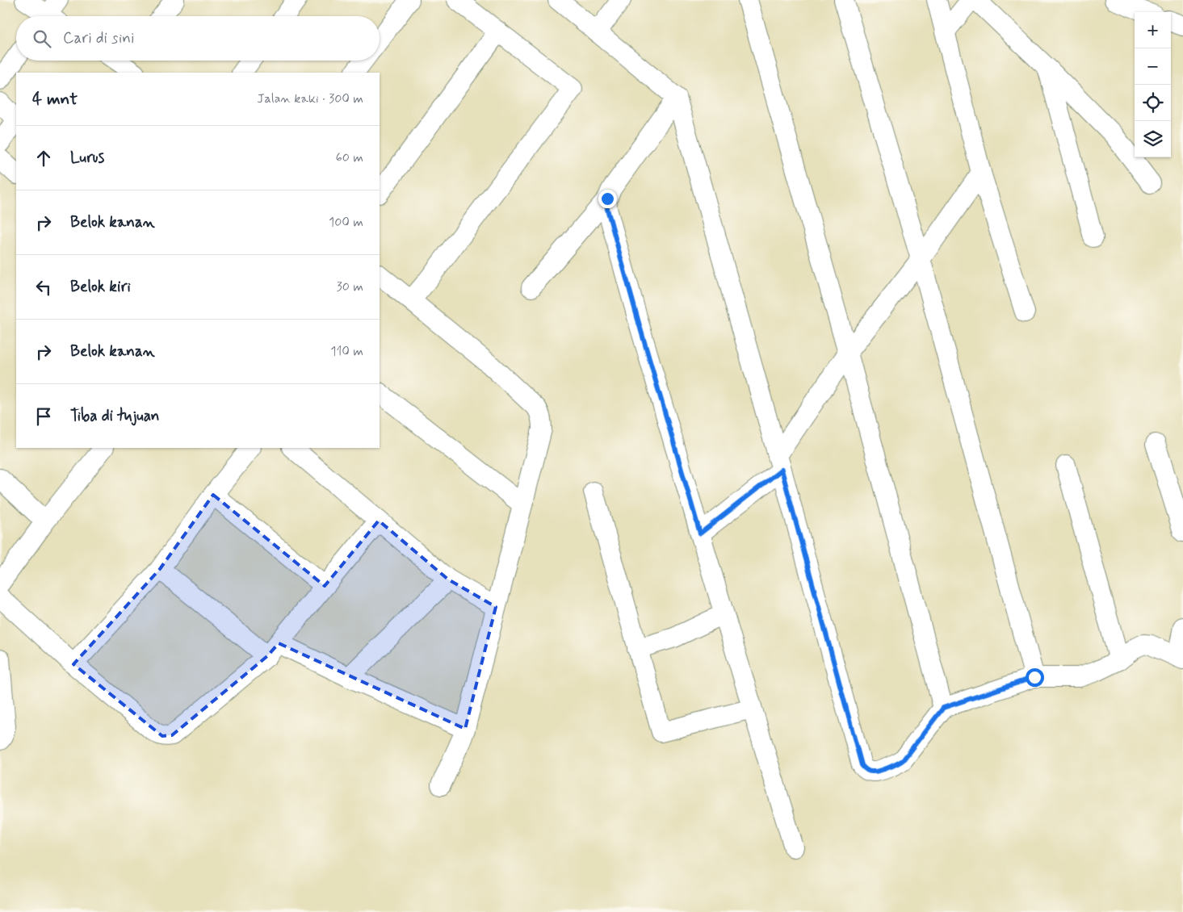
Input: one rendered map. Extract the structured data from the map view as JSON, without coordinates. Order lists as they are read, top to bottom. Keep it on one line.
{"page":{"map_buttons":["+","−"],"search":"Cari di sini","heading":["4 mnt","Jalan kaki · 300 m"],"list":[["Lurus","60 m"],["Belok kanan","100 m"],["Belok kiri","30 m"],["Belok kanan","110 m"],"Tiba di tujuan"]}}
